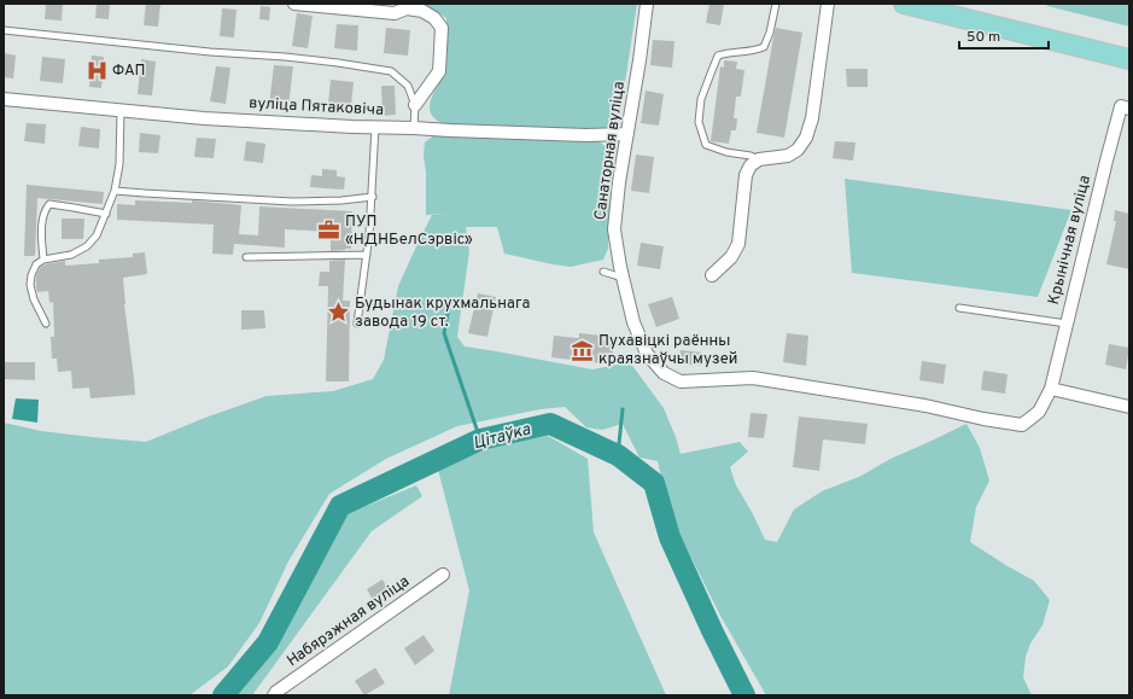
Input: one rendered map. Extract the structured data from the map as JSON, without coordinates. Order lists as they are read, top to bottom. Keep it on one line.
{"streets":{"street":["вуліца Пятаковіча","Санаторная вуліца","Крынічная вуліца","Набярэжная вуліца"]},"crossings":[["вуліца Пятаковіча","Санаторная вуліца"],["Санаторная вуліца","Крынічная вуліца"]],"water":["Цітаўка"],"places":{"hospital":["ФАП"],"office":["ПУП «НДНБелСэрвіс»"],"place":["Будынак крухмальнага завода 19 ст."],"museum":["Пухавіцкі раённы краязнаўчы музей"]},"scale_bar":"50 m"}
